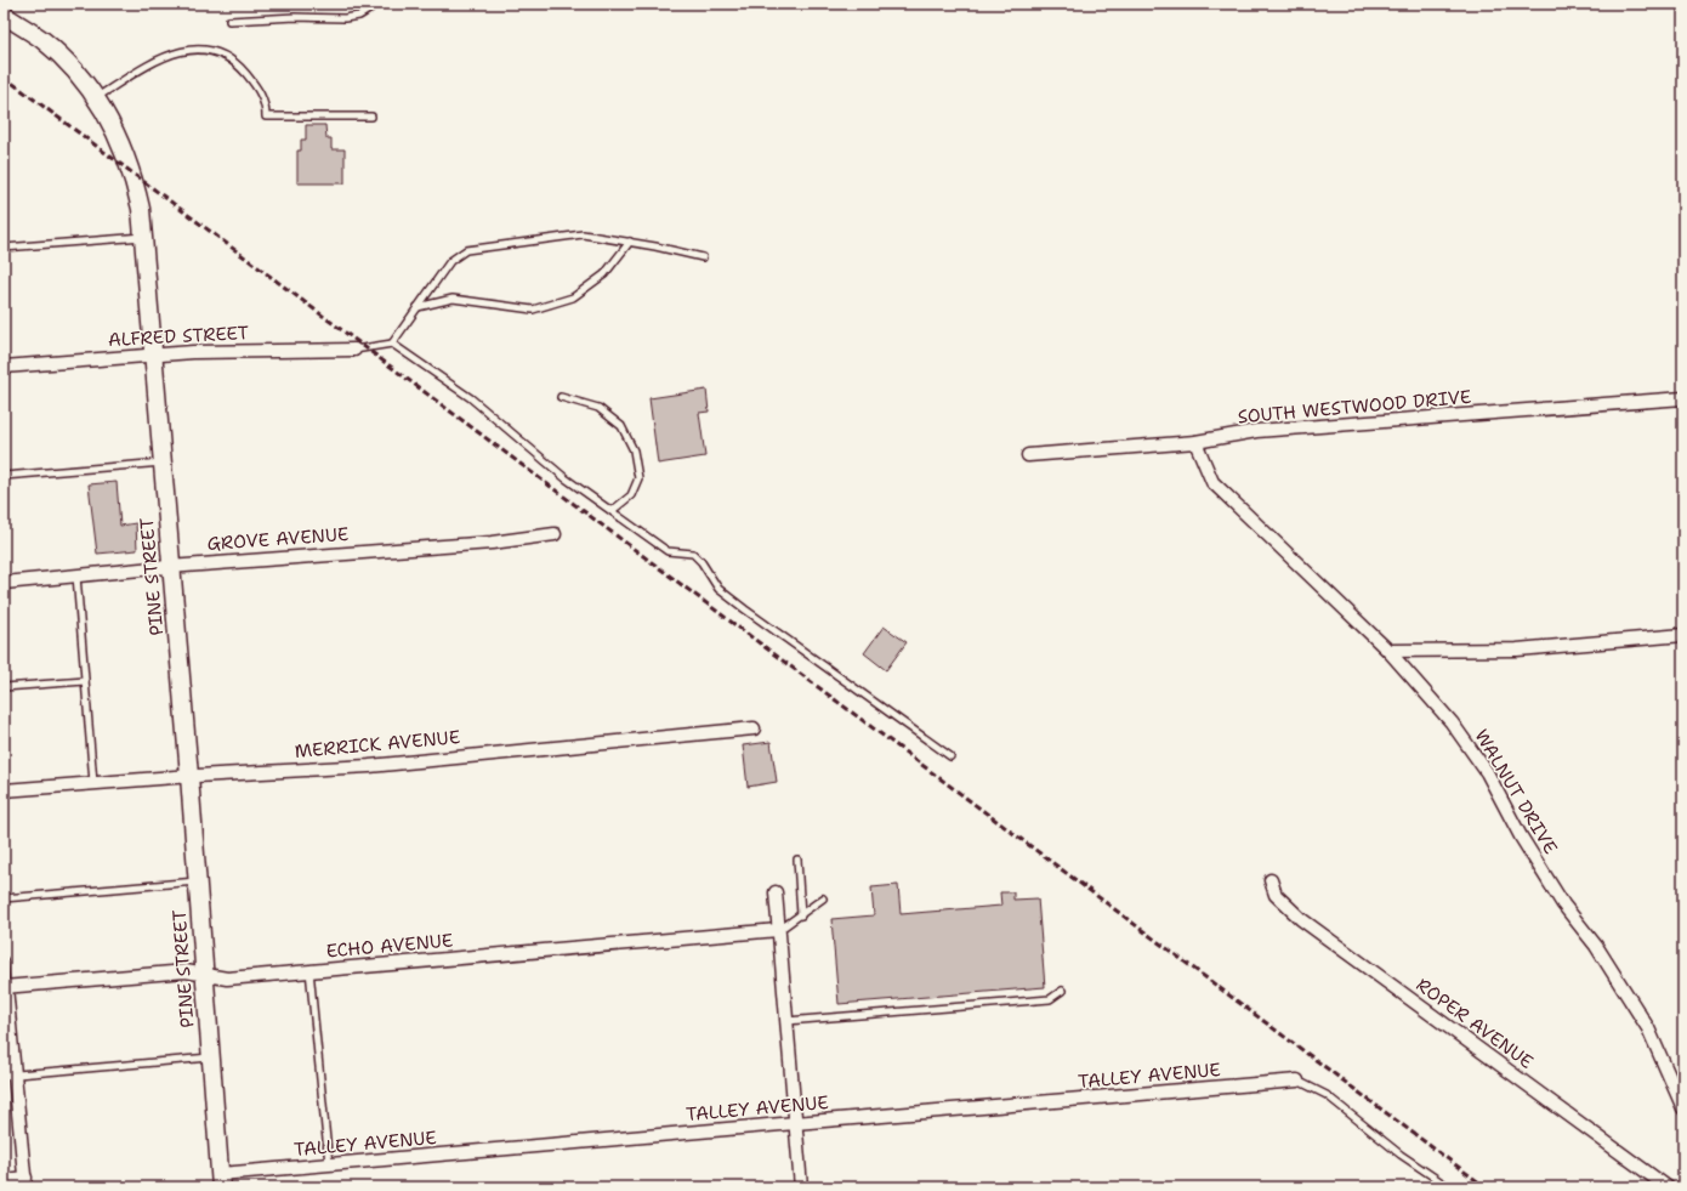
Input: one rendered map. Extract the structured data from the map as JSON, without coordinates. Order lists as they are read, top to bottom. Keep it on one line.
{"streets":{"main road":["PINE STREET"],"street":["ALFRED STREET","SOUTH WESTWOOD DRIVE","GROVE AVENUE","MERRICK AVENUE","WALNUT DRIVE","ECHO AVENUE","ROPER AVENUE","TALLEY AVENUE"]},"crossings":[["ALFRED STREET","PINE STREET"],["SOUTH WESTWOOD DRIVE","WALNUT DRIVE"],["GROVE AVENUE","PINE STREET"],["PINE STREET","MERRICK AVENUE"],["PINE STREET","ECHO AVENUE"],["PINE STREET","TALLEY AVENUE"]]}
